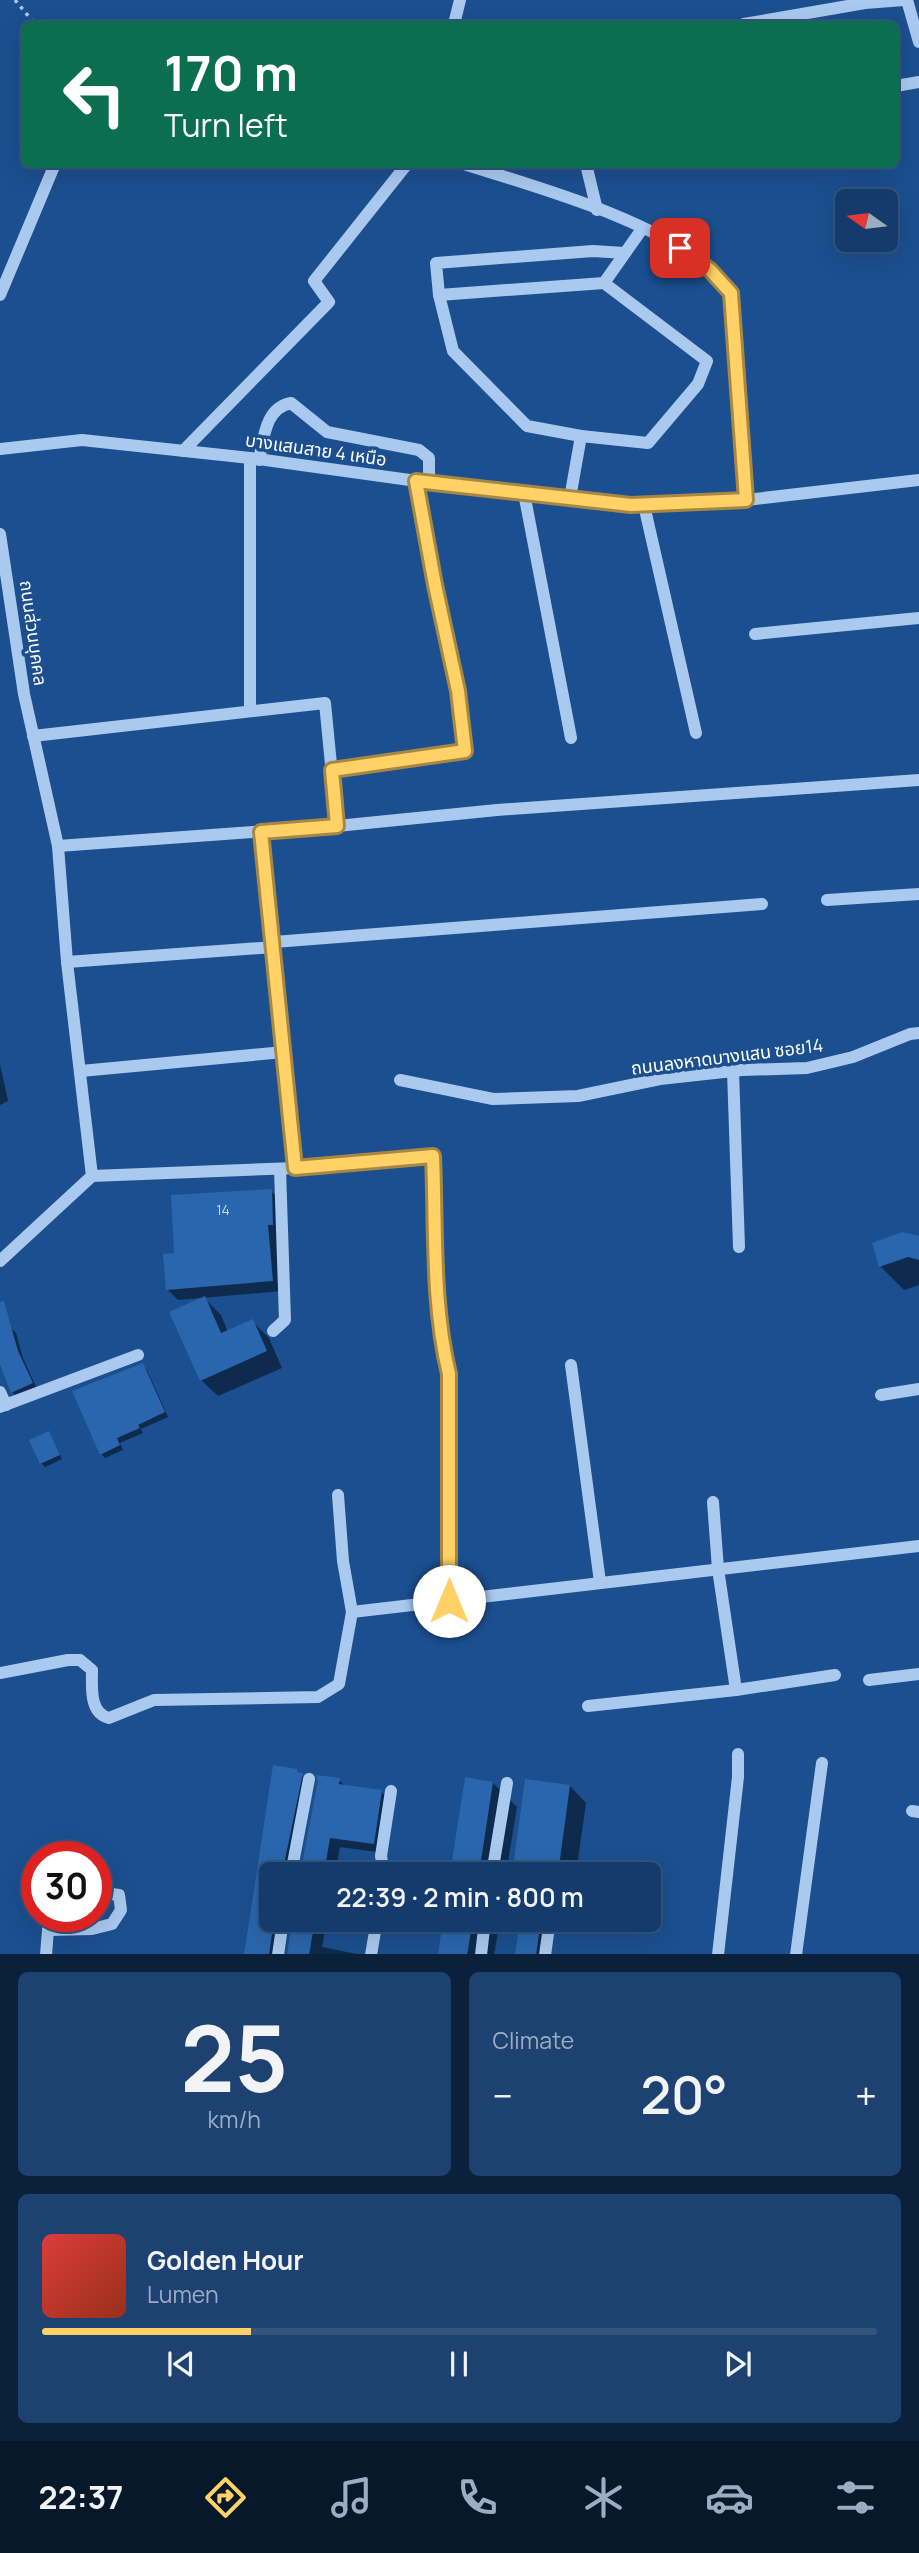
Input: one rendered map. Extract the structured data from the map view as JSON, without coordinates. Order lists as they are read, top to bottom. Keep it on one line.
{"streets":{"street":["บางแสนสาย 4 เหนือ","ถนนส่วนบุคคล","ถนนลงหาดบางแสน ซอย14"]},"house_numbers":["14"],"north":"left","page":{"turn":["170 m","Turn left"],"limit":"30","trip":"22:39 · 2 min · 800 m","tile":[["25","km/h"],"Climate"],"heat":["−","20°","+"],"song":["Golden Hour","Lumen"],"tabs":"22:37"}}
